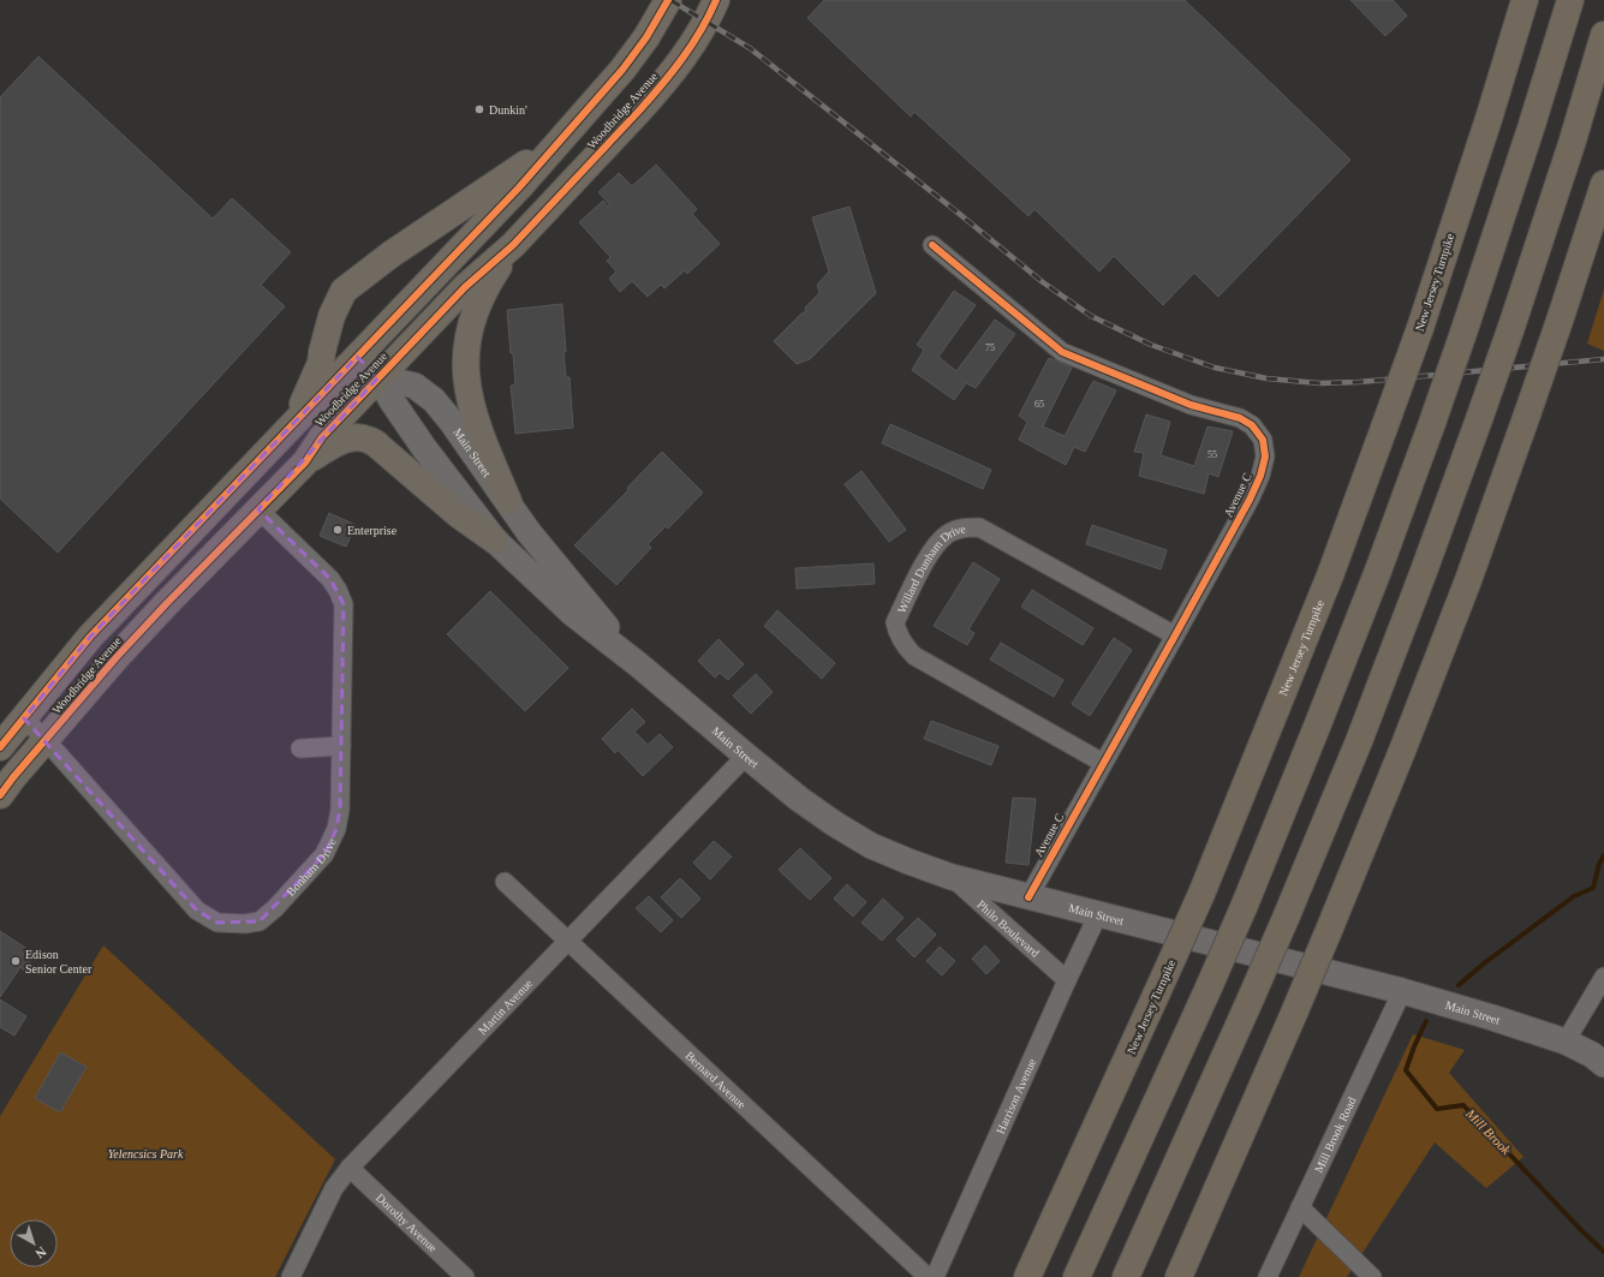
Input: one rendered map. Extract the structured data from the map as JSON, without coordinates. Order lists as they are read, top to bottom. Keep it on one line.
{"streets":{"highway":["New Jersey Turnpike"],"main road":["Woodbridge Avenue","Main Street"],"street":["Avenue C","Willard Dunham Drive","Bonham Drive","Philo Boulevard","Martin Avenue","Bernard Avenue","Harrison Avenue","Mill Brook Road","Dorothy Avenue"]},"crossings":[["Woodbridge Avenue","Main Street"],["Woodbridge Avenue","Bonham Drive"],["Main Street","Avenue C"],["Main Street","Philo Boulevard"],["Main Street","Martin Avenue"],["Main Street","Harrison Avenue"],["Main Street","Mill Brook Road"],["Avenue C","Willard Dunham Drive"],["Philo Boulevard","Harrison Avenue"],["Martin Avenue","Bernard Avenue"],["Martin Avenue","Dorothy Avenue"]],"water":["Mill Brook"],"parks":["Yelencsics Park"],"places":["Dunkin'","Enterprise","Edison Senior Center"],"house_numbers":["75","65","55"],"north":"bottom right"}
